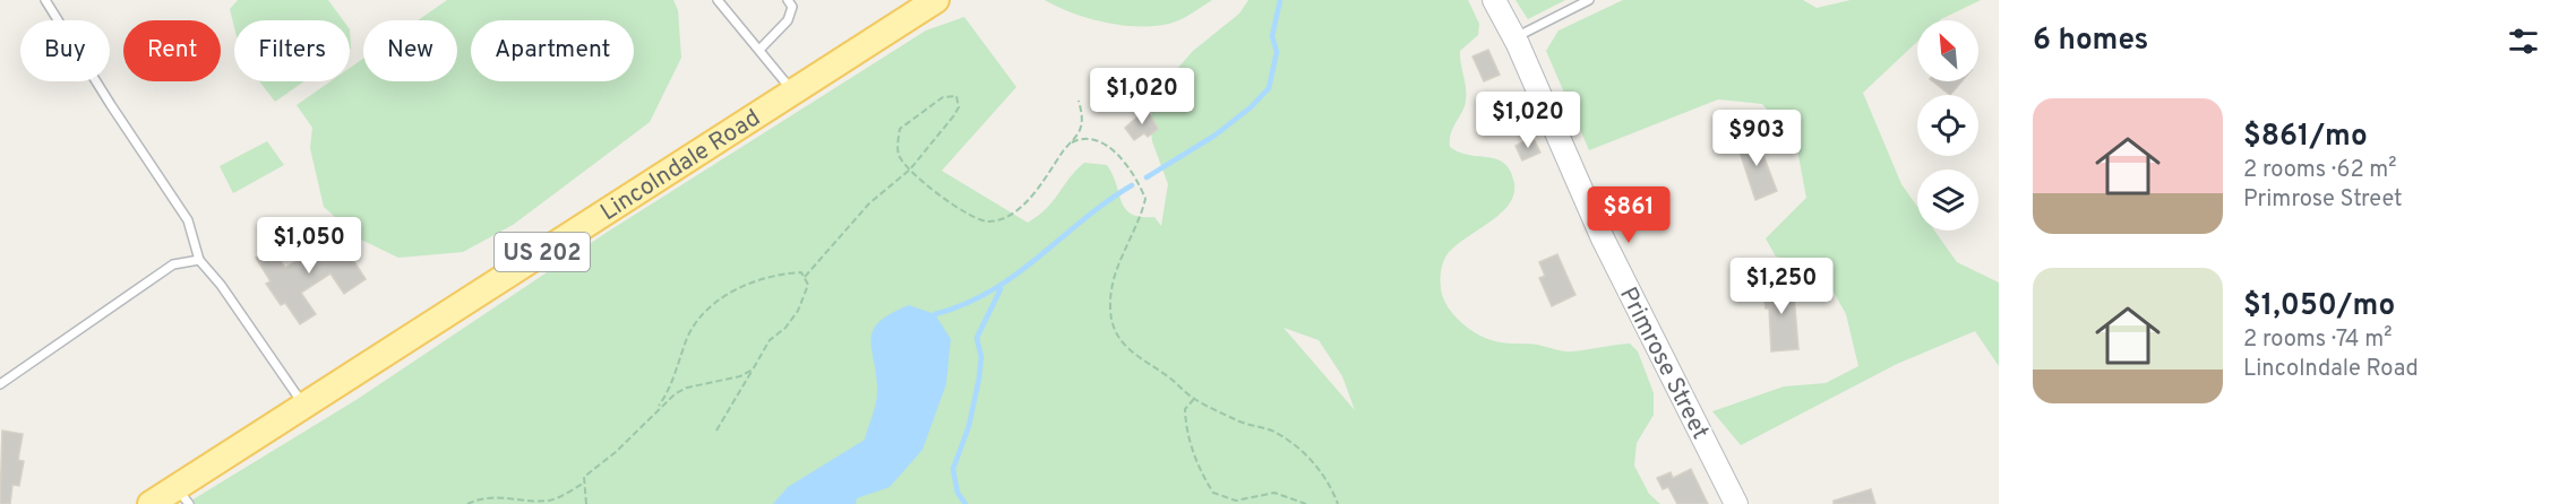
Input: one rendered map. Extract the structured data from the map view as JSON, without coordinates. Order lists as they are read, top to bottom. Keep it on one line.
{"streets":{"main road":["Lincolndale Road","US 202","Primrose Street"]},"north":"top left","page":{"heading":"6 homes","chip":["Buy","Rent","Filters","New","Apartment"],"price":["$1,020","$1,020","$903","$861","$1,050","$1,250"],"list":[{"name":"$861/mo","note":"2 rooms · 62 m² · Primrose Street"},{"name":"$1,050/mo","note":"2 rooms · 74 m² · Lincolndale Road"}]}}
